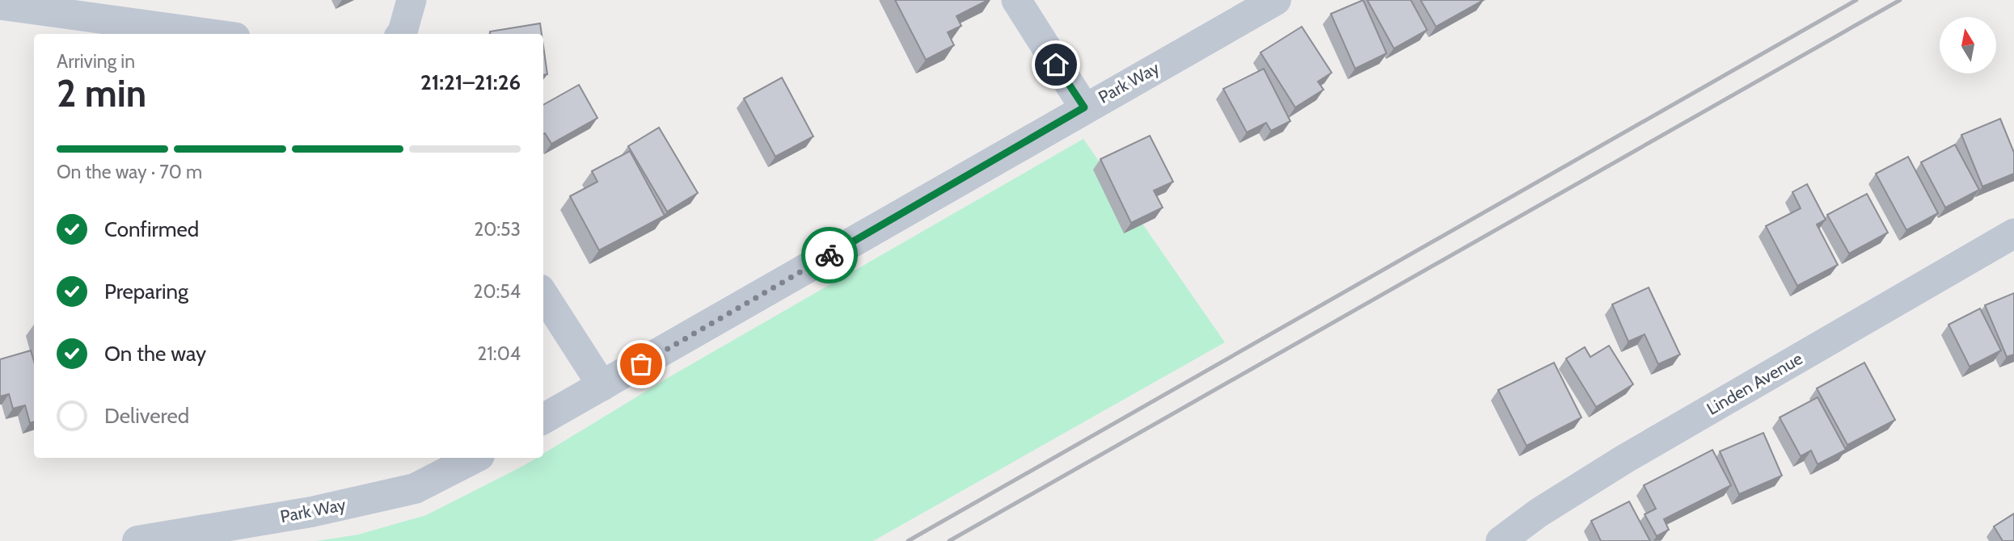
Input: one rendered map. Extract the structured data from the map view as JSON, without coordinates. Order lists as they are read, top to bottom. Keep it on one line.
{"streets":{"street":["Park Way","Linden Avenue"]},"north":"top","page":{"heading":["2 min","Arriving in","21:21–21:26"],"bar":"On the way · 70 m","list":[["Confirmed","20:53"],["Preparing","20:54"],["On the way","21:04"],"Delivered"]}}
